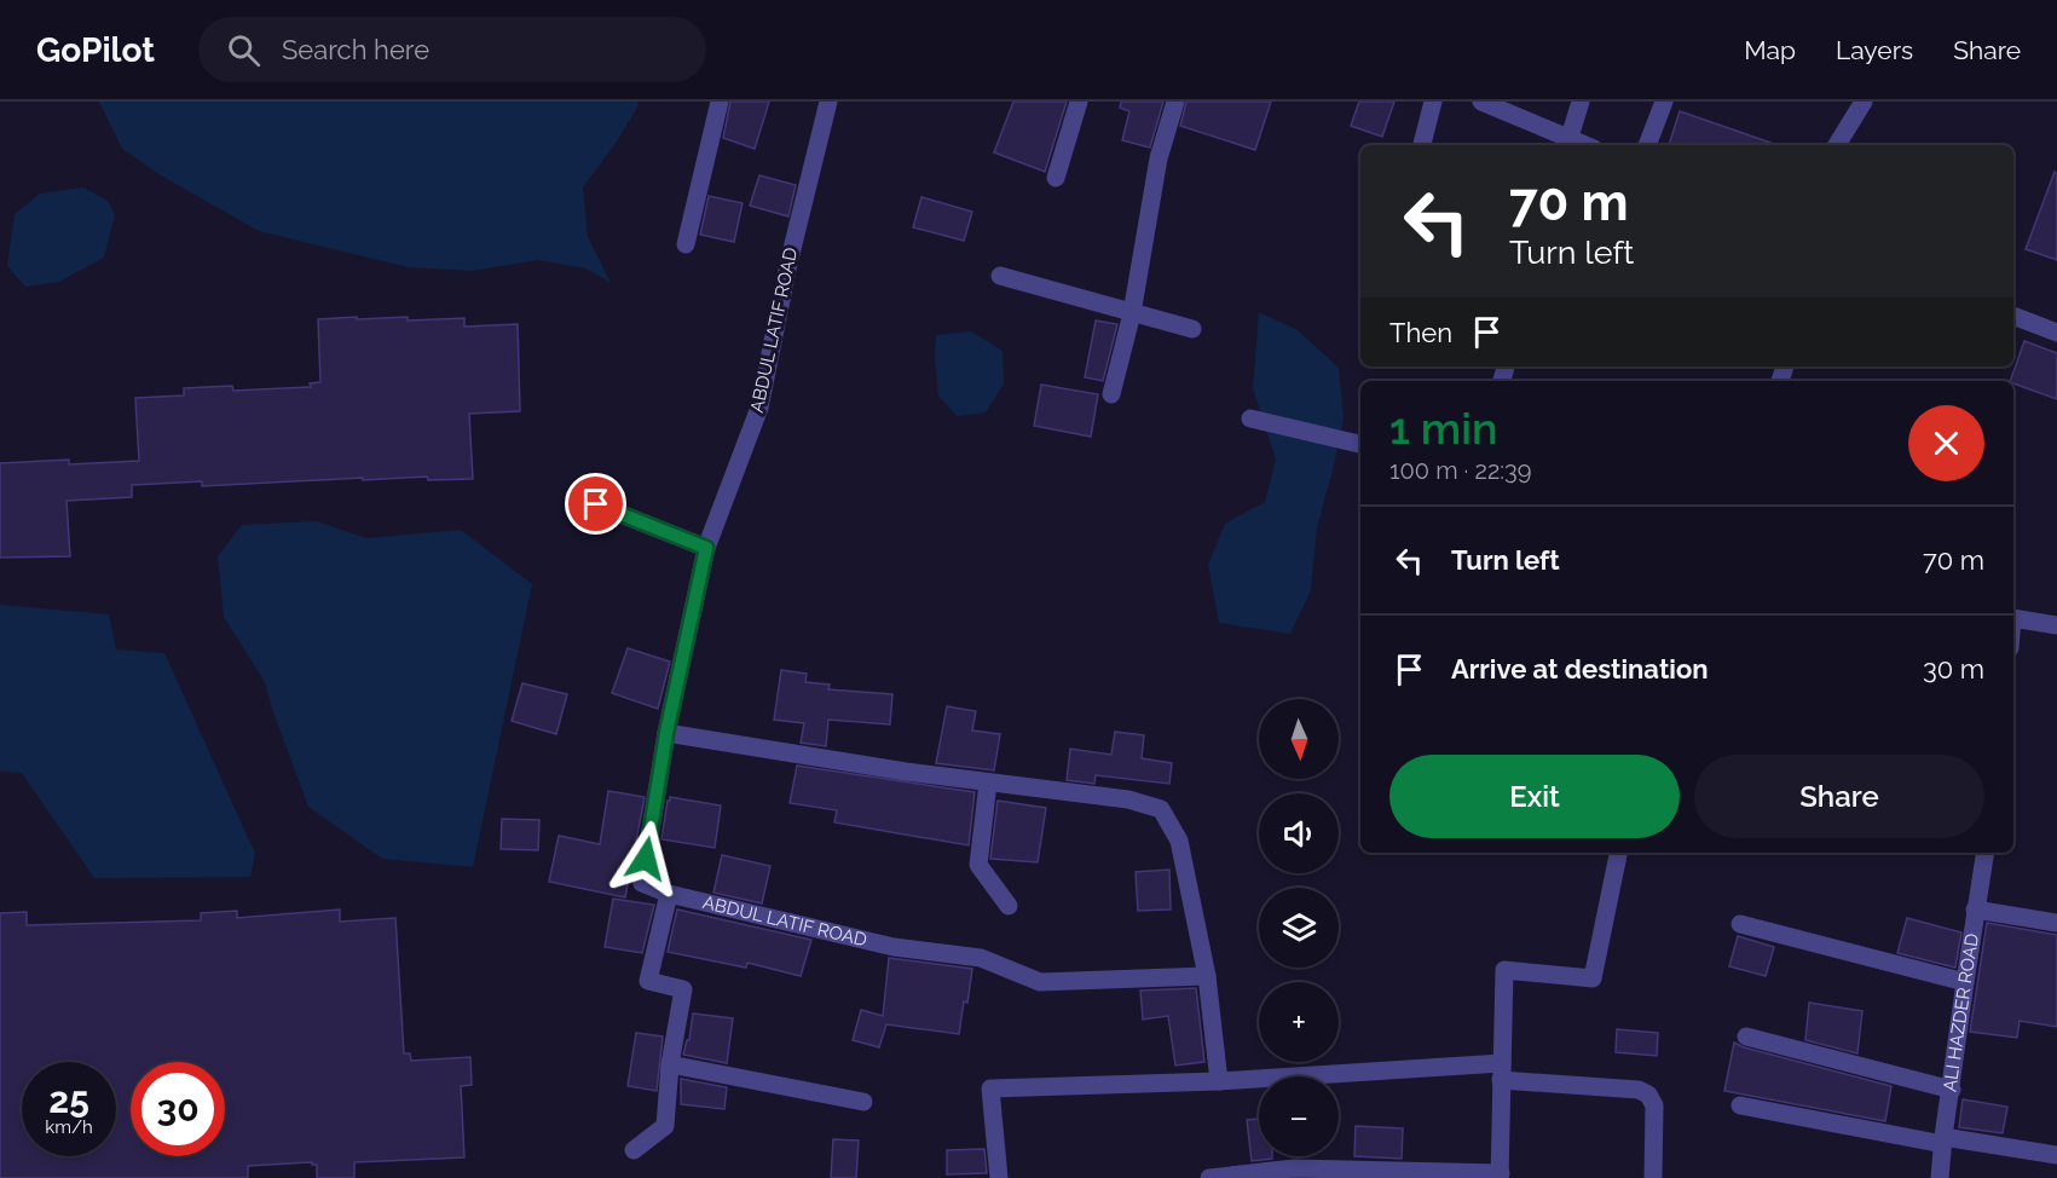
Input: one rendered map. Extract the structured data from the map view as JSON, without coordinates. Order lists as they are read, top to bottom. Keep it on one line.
{"streets":{"street":["ABDUL LATIF ROAD","ALI HAZDER ROAD"]},"north":"bottom","page":{"header":"GoPilot","search":"Search here","nav":["Map","Layers","Share"],"turn":["70 m","Turn left"],"then":"Then","heading":["1 min","100 m · 22:39"],"list":[{"name":"Turn left","value":"70 m"},{"name":"Arrive at destination","value":"30 m"}],"map_buttons":["+","−"],"buttons":["Exit","Share"],"speed":"25 km/h","limit":"30"}}
